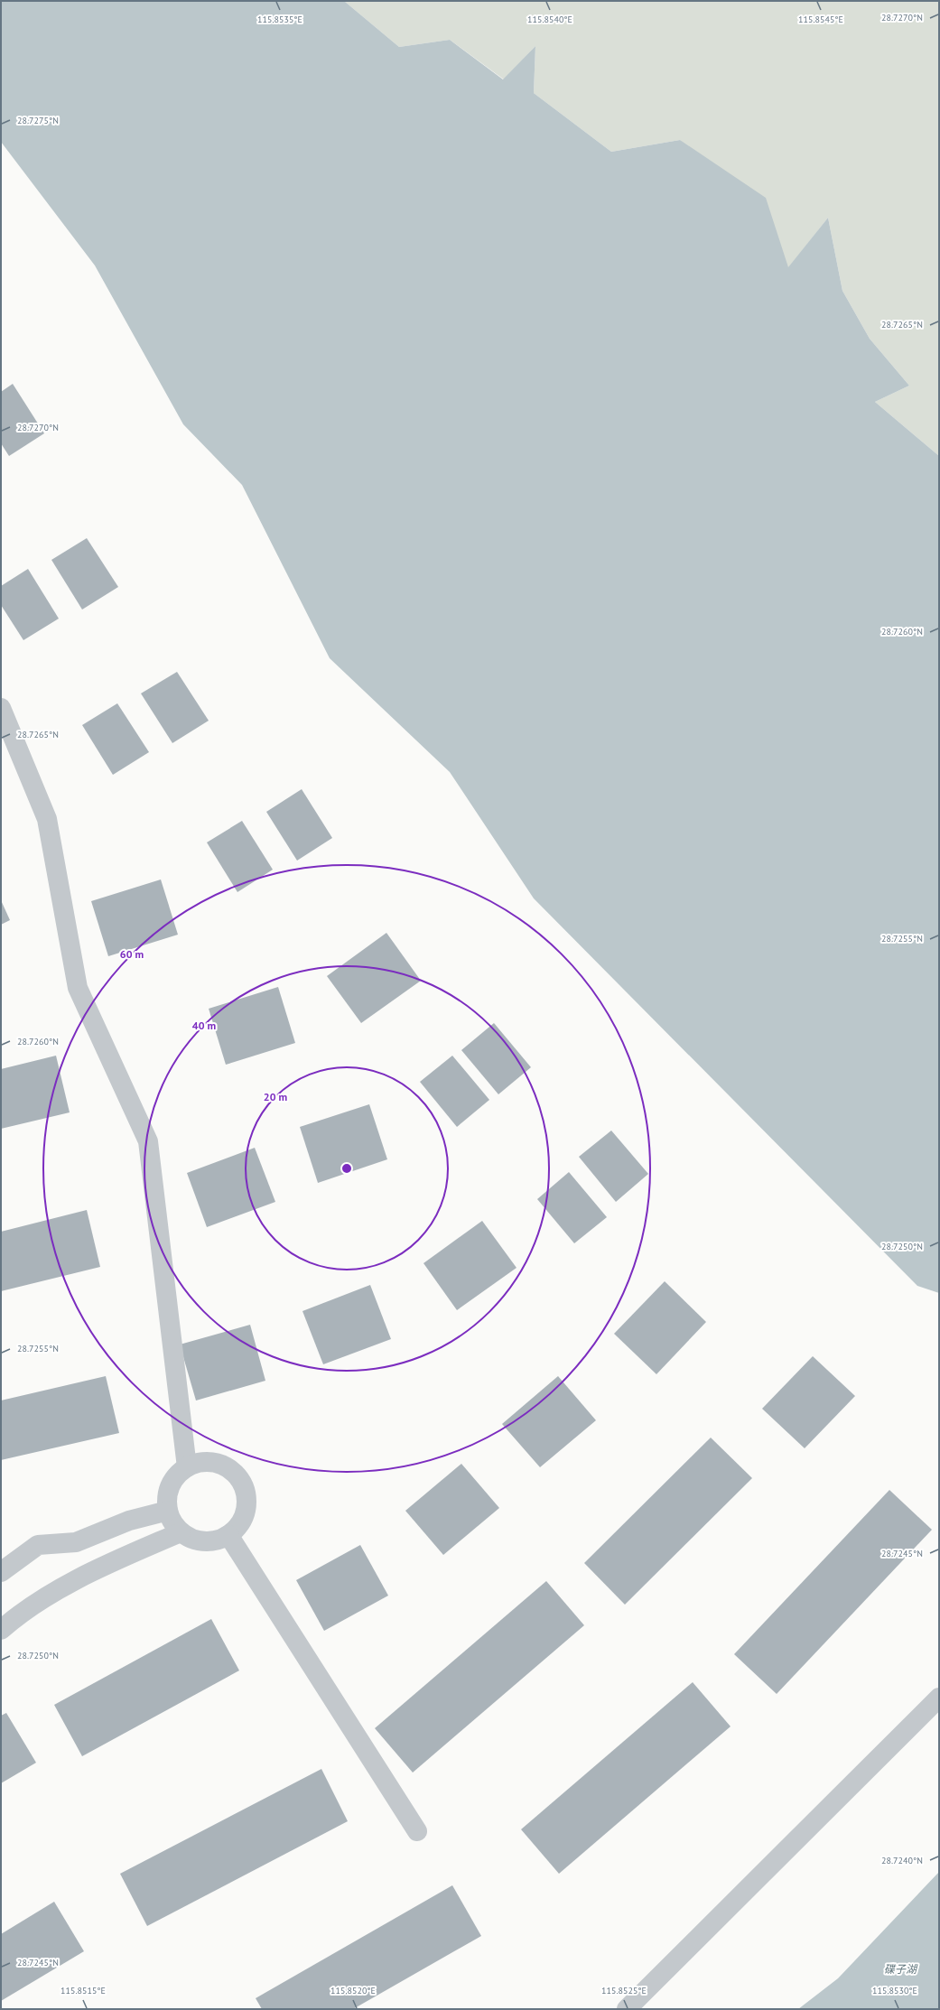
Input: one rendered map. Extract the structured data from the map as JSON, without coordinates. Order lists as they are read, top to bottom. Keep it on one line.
{"water":["碟子湖"],"coordinates":["28.7270°N","115.8535°E","115.8545°E","115.8540°E","28.7275°N","28.7265°N","28.7260°N","28.7255°N","28.7250°N","28.7245°N","28.7240°N","115.8515°E","115.8520°E","115.8525°E","115.8530°E"],"rings":["60 m","40 m","20 m"]}
